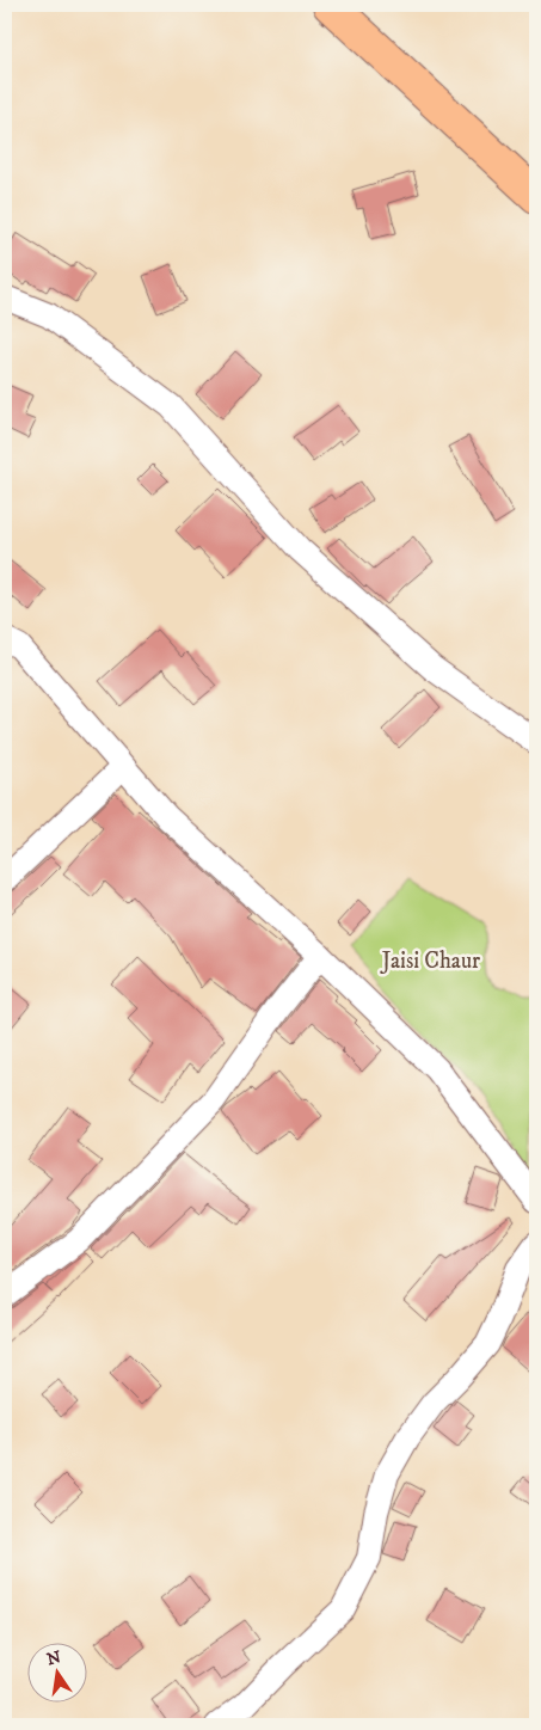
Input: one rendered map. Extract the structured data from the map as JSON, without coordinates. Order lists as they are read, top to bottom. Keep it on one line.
{"parks":["Jaisi Chaur"],"north":"top"}
